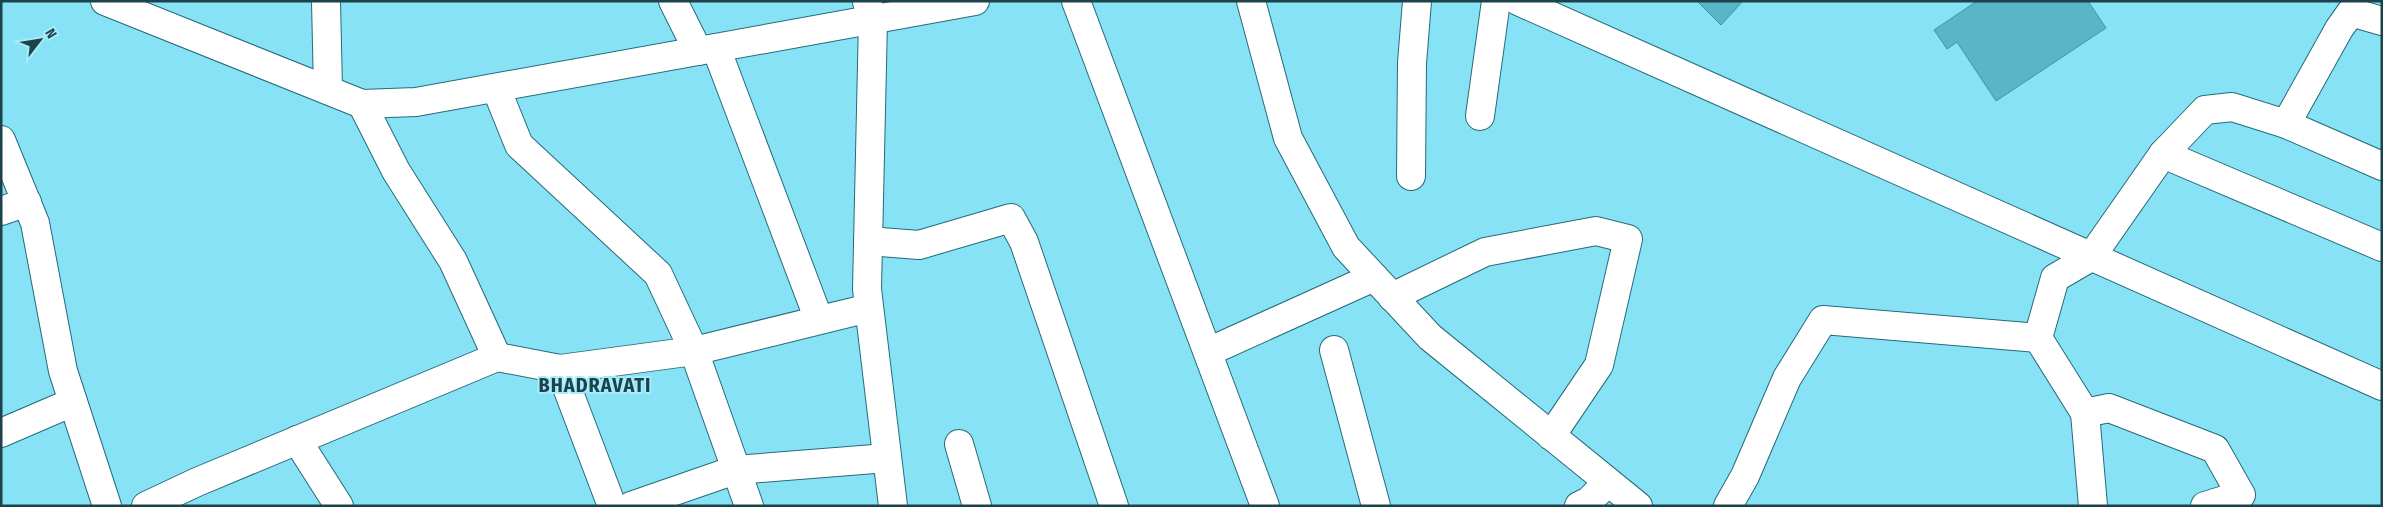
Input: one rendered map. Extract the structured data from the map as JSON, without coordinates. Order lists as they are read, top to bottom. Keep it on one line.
{"districts":["BHADRAVATI"],"north":"top right"}
